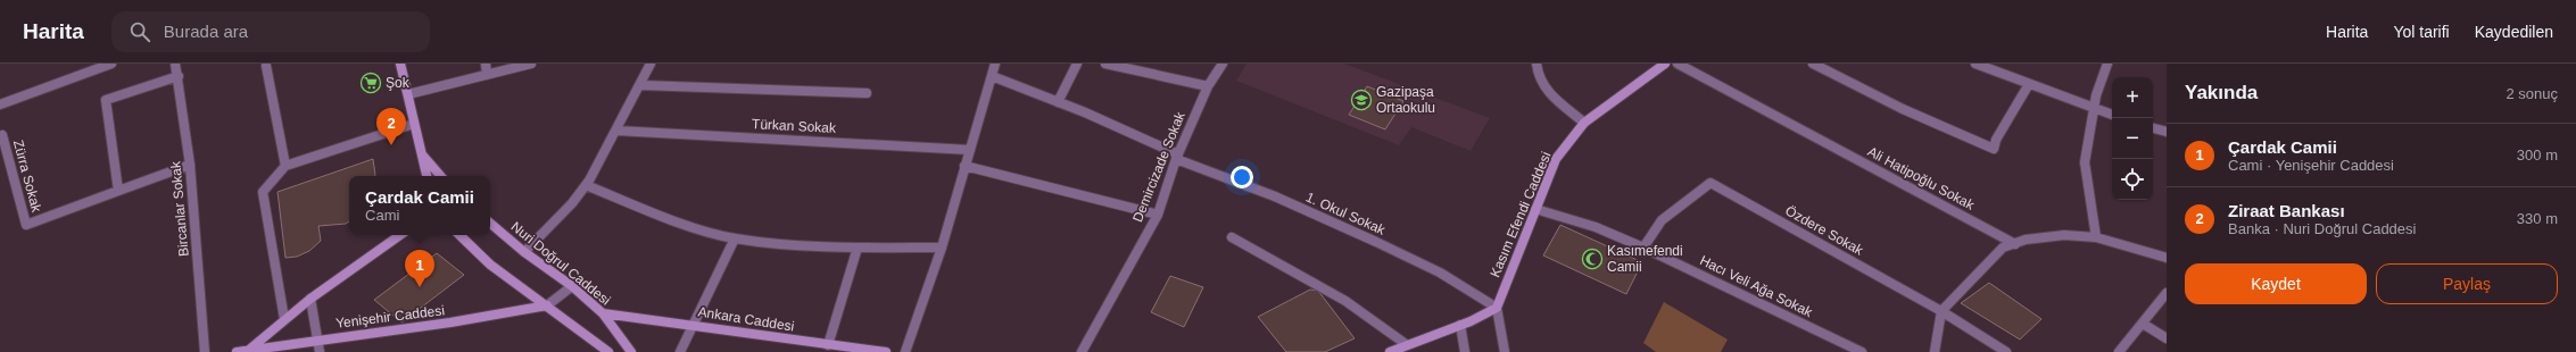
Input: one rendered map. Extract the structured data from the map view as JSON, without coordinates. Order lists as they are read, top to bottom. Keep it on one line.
{"streets":{"street":["Türkan Sokak","Demircizade Sokak","Zürra Sokak","Ali Hatipoğlu Sokak","Bircanlar Sokak","1. Okul Sokak","Kasım Efendi Caddesi","Özdere Sokak","Nuri Doğrul Caddesi","Hacı Veli Ağa Sokak","Yenişehir Caddesi","Ankara Caddesi"]},"crossings":[["Demircizade Sokak","1. Okul Sokak"],["1. Okul Sokak","Kasım Efendi Caddesi"],["Kasım Efendi Caddesi","Hacı Veli Ağa Sokak"],["Özdere Sokak","Hacı Veli Ağa Sokak"],["Nuri Doğrul Caddesi","Ankara Caddesi"]],"places":{"supermarket":["Şok"],"school or university":["Gazipaşa Ortaokulu"],"mosque":["Kasımefendi Camii"]},"page":{"header":"Harita","search":"Burada ara","nav":["Harita","Yol tarifi","Kaydedilen"],"heading":["Yakında","2 sonuç"],"map_buttons":["+","−"],"pins":["2","1"],"list":[{"mark":"1","name":"Çardak Camii","note":"Cami · Yenişehir Caddesi","value":"300 m"},{"mark":"2","name":"Ziraat Bankası","note":"Banka · Nuri Doğrul Caddesi","value":"330 m"}],"popup":["Çardak Camii","Cami"],"buttons":["Kaydet","Paylaş"]}}
